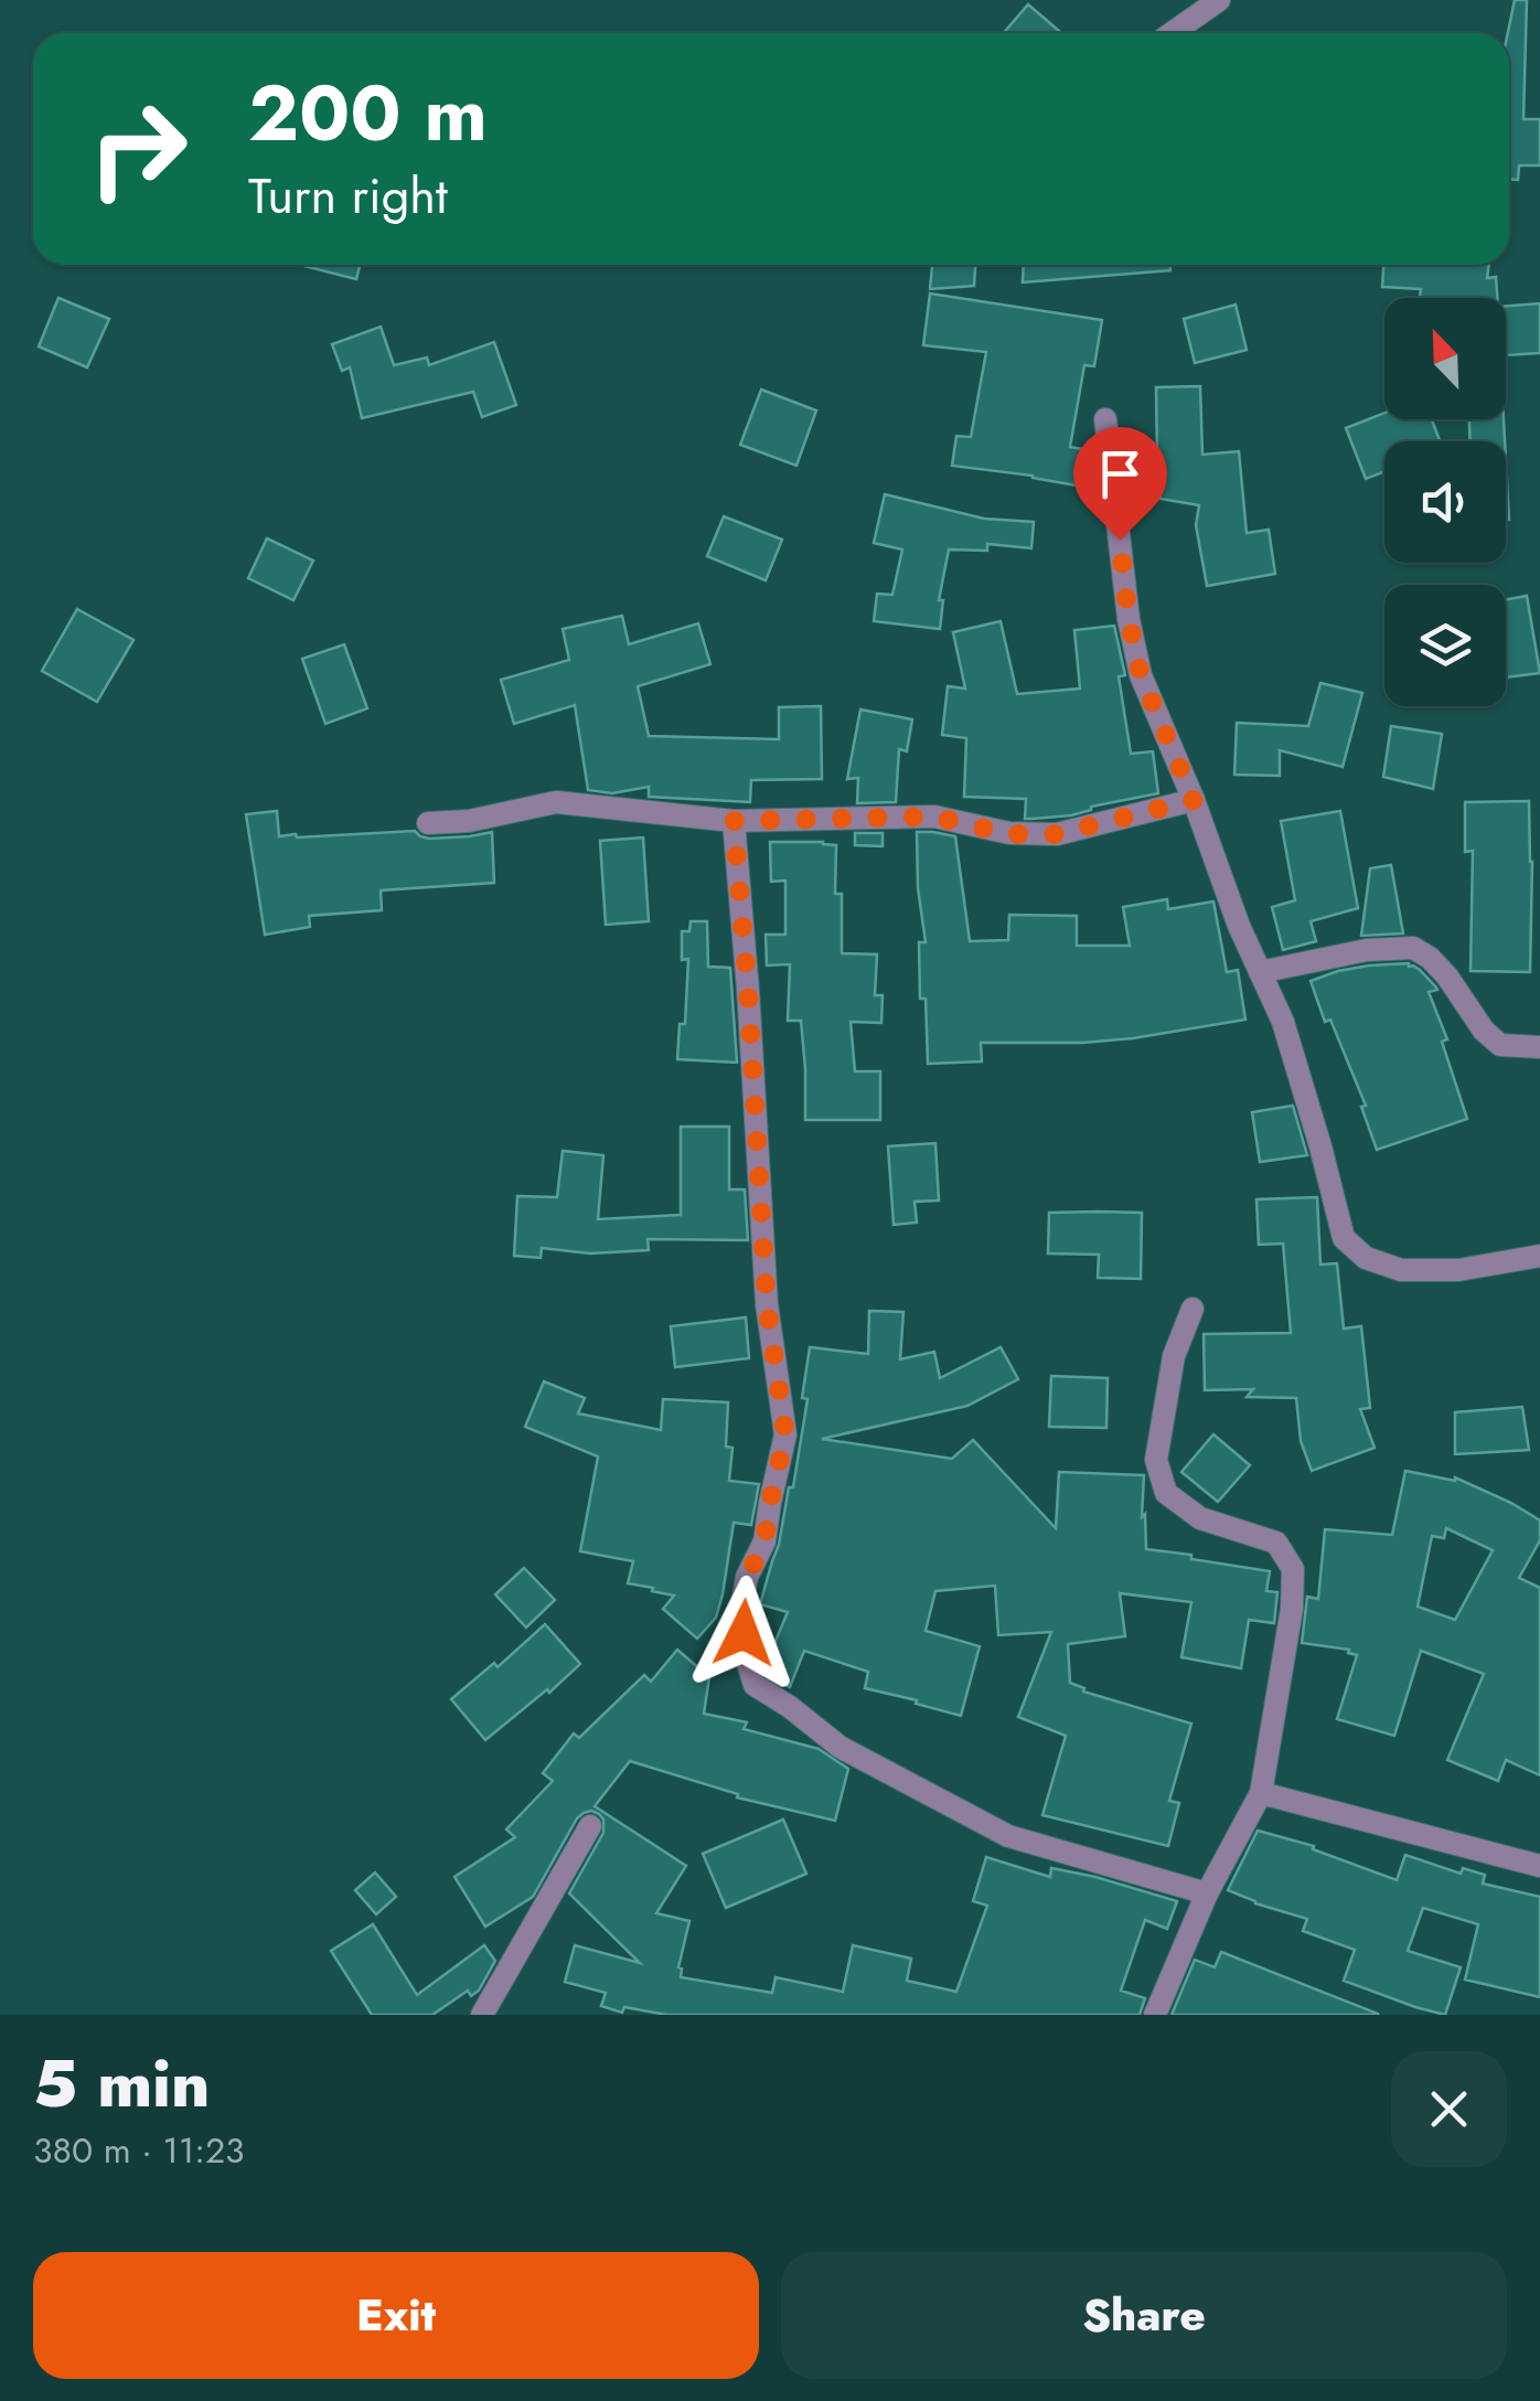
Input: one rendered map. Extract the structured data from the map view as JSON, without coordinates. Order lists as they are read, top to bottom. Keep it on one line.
{"north":"top left","page":{"turn":["200 m","Turn right"],"heading":["5 min","380 m · 11:23"],"buttons":["Exit","Share"]}}
